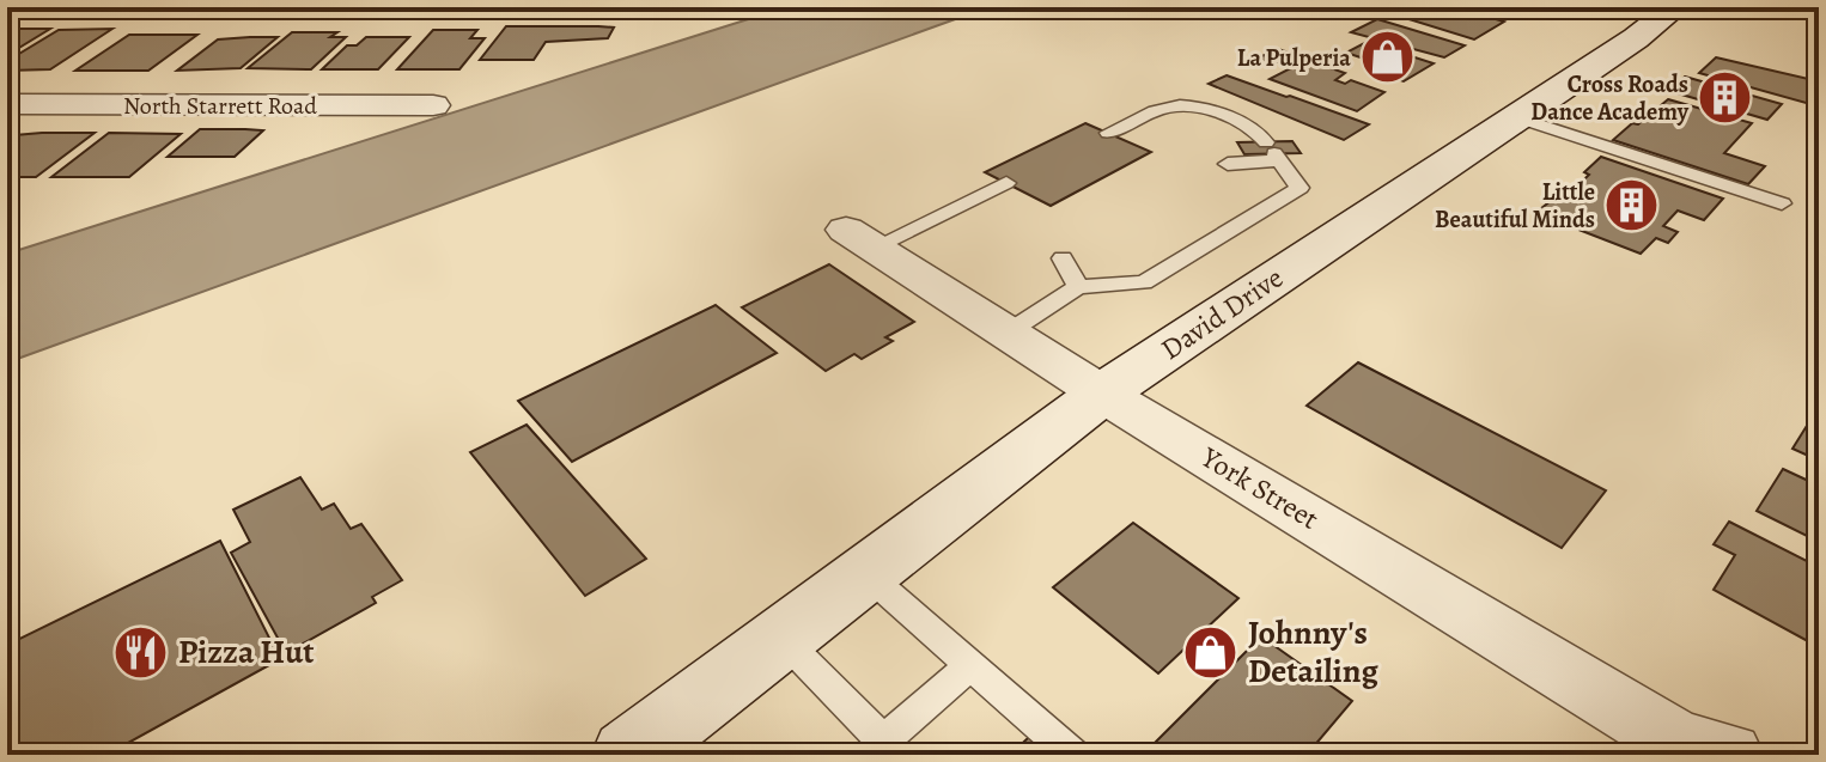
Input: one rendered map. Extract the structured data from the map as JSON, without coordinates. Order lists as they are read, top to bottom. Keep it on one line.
{"streets":{"main road":["David Drive"],"street":["North Starrett Road","York Street"]},"crossings":[["David Drive","York Street"]],"places":{"shop":["La Pulperia","Johnny's Detailing"],"building":["Cross Roads Dance Academy","Little Beautiful Minds"],"restaurant":["Pizza Hut"]}}
